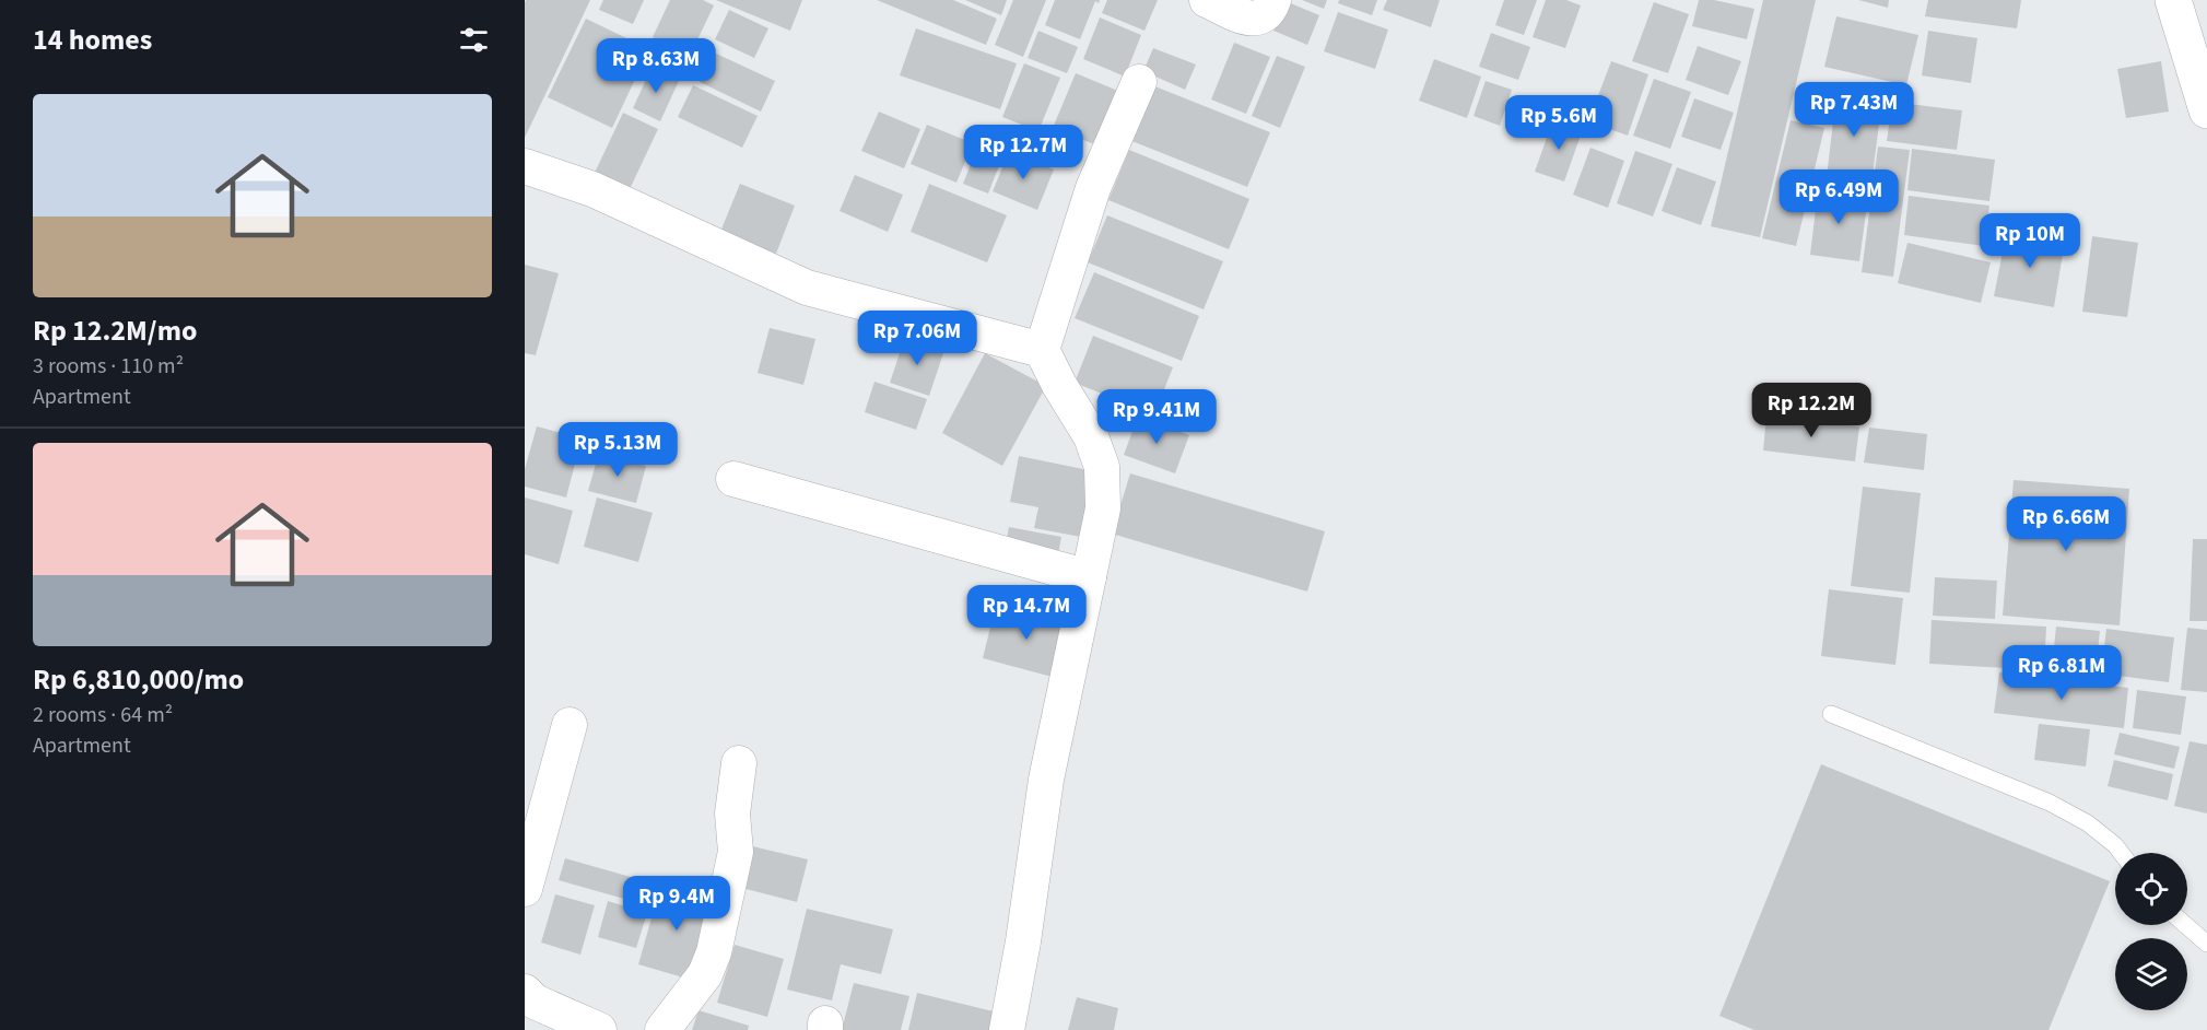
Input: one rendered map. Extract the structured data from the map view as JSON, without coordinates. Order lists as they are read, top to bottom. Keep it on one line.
{"page":{"heading":"14 homes","price":["Rp 8.63M","Rp 7.43M","Rp 5.6M","Rp 12.7M","Rp 6.49M","Rp 10M","Rp 7.06M","Rp 12.2M","Rp 9.41M","Rp 5.13M","Rp 6.66M","Rp 14.7M","Rp 6.81M","Rp 9.4M"],"list":[{"name":"Rp 12.2M/mo","note":"3 rooms · 110 m² · Apartment"},{"name":"Rp 6,810,000/mo","note":"2 rooms · 64 m² · Apartment"}]}}
